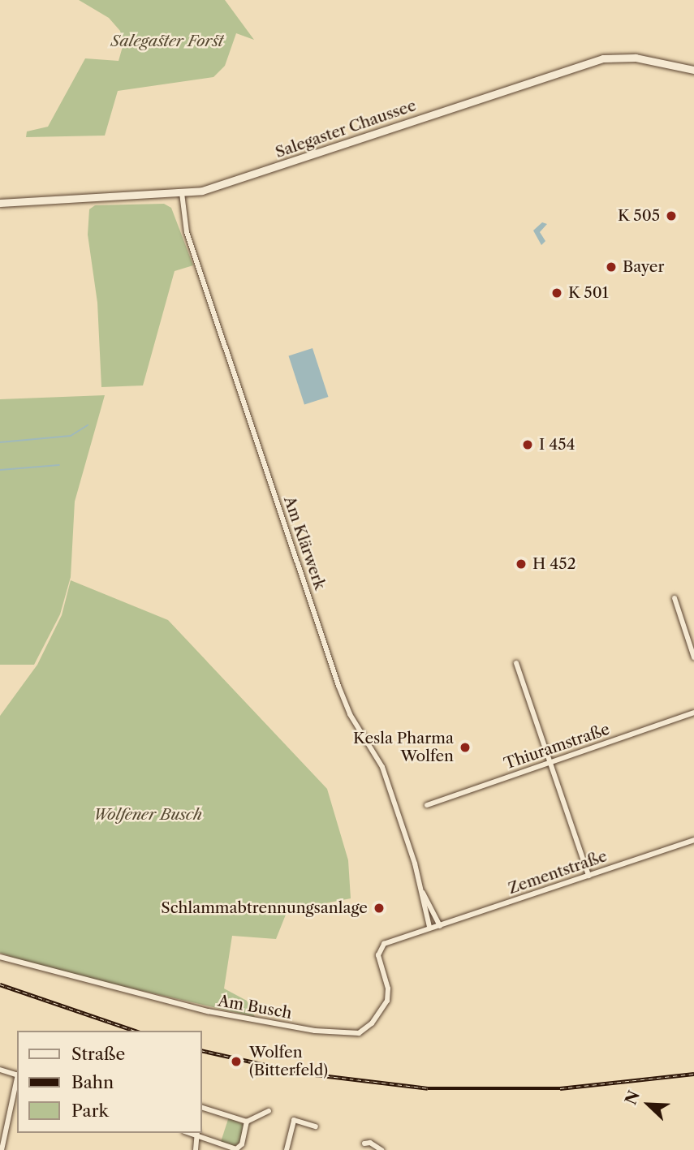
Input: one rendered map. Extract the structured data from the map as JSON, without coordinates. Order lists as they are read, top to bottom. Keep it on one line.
{"streets":{"main road":["Salegaster Chaussee"],"street":["Am Klärwerk","Thiuramstraße","Zementstraße","Am Busch"]},"crossings":[["Salegaster Chaussee","Am Klärwerk"],["Am Klärwerk","Zementstraße"],["Am Klärwerk","Am Busch"],["Zementstraße","Am Busch"]],"parks":["Salegaster Forst","Wolfener Busch"],"places":["K 505","Bayer","K 501","I 454","H 452","Kesla Pharma Wolfen","Schlammabtrennungsanlage","Wolfen (Bitterfeld)"],"legend":["Straße","Bahn","Park"],"north":"top left"}
